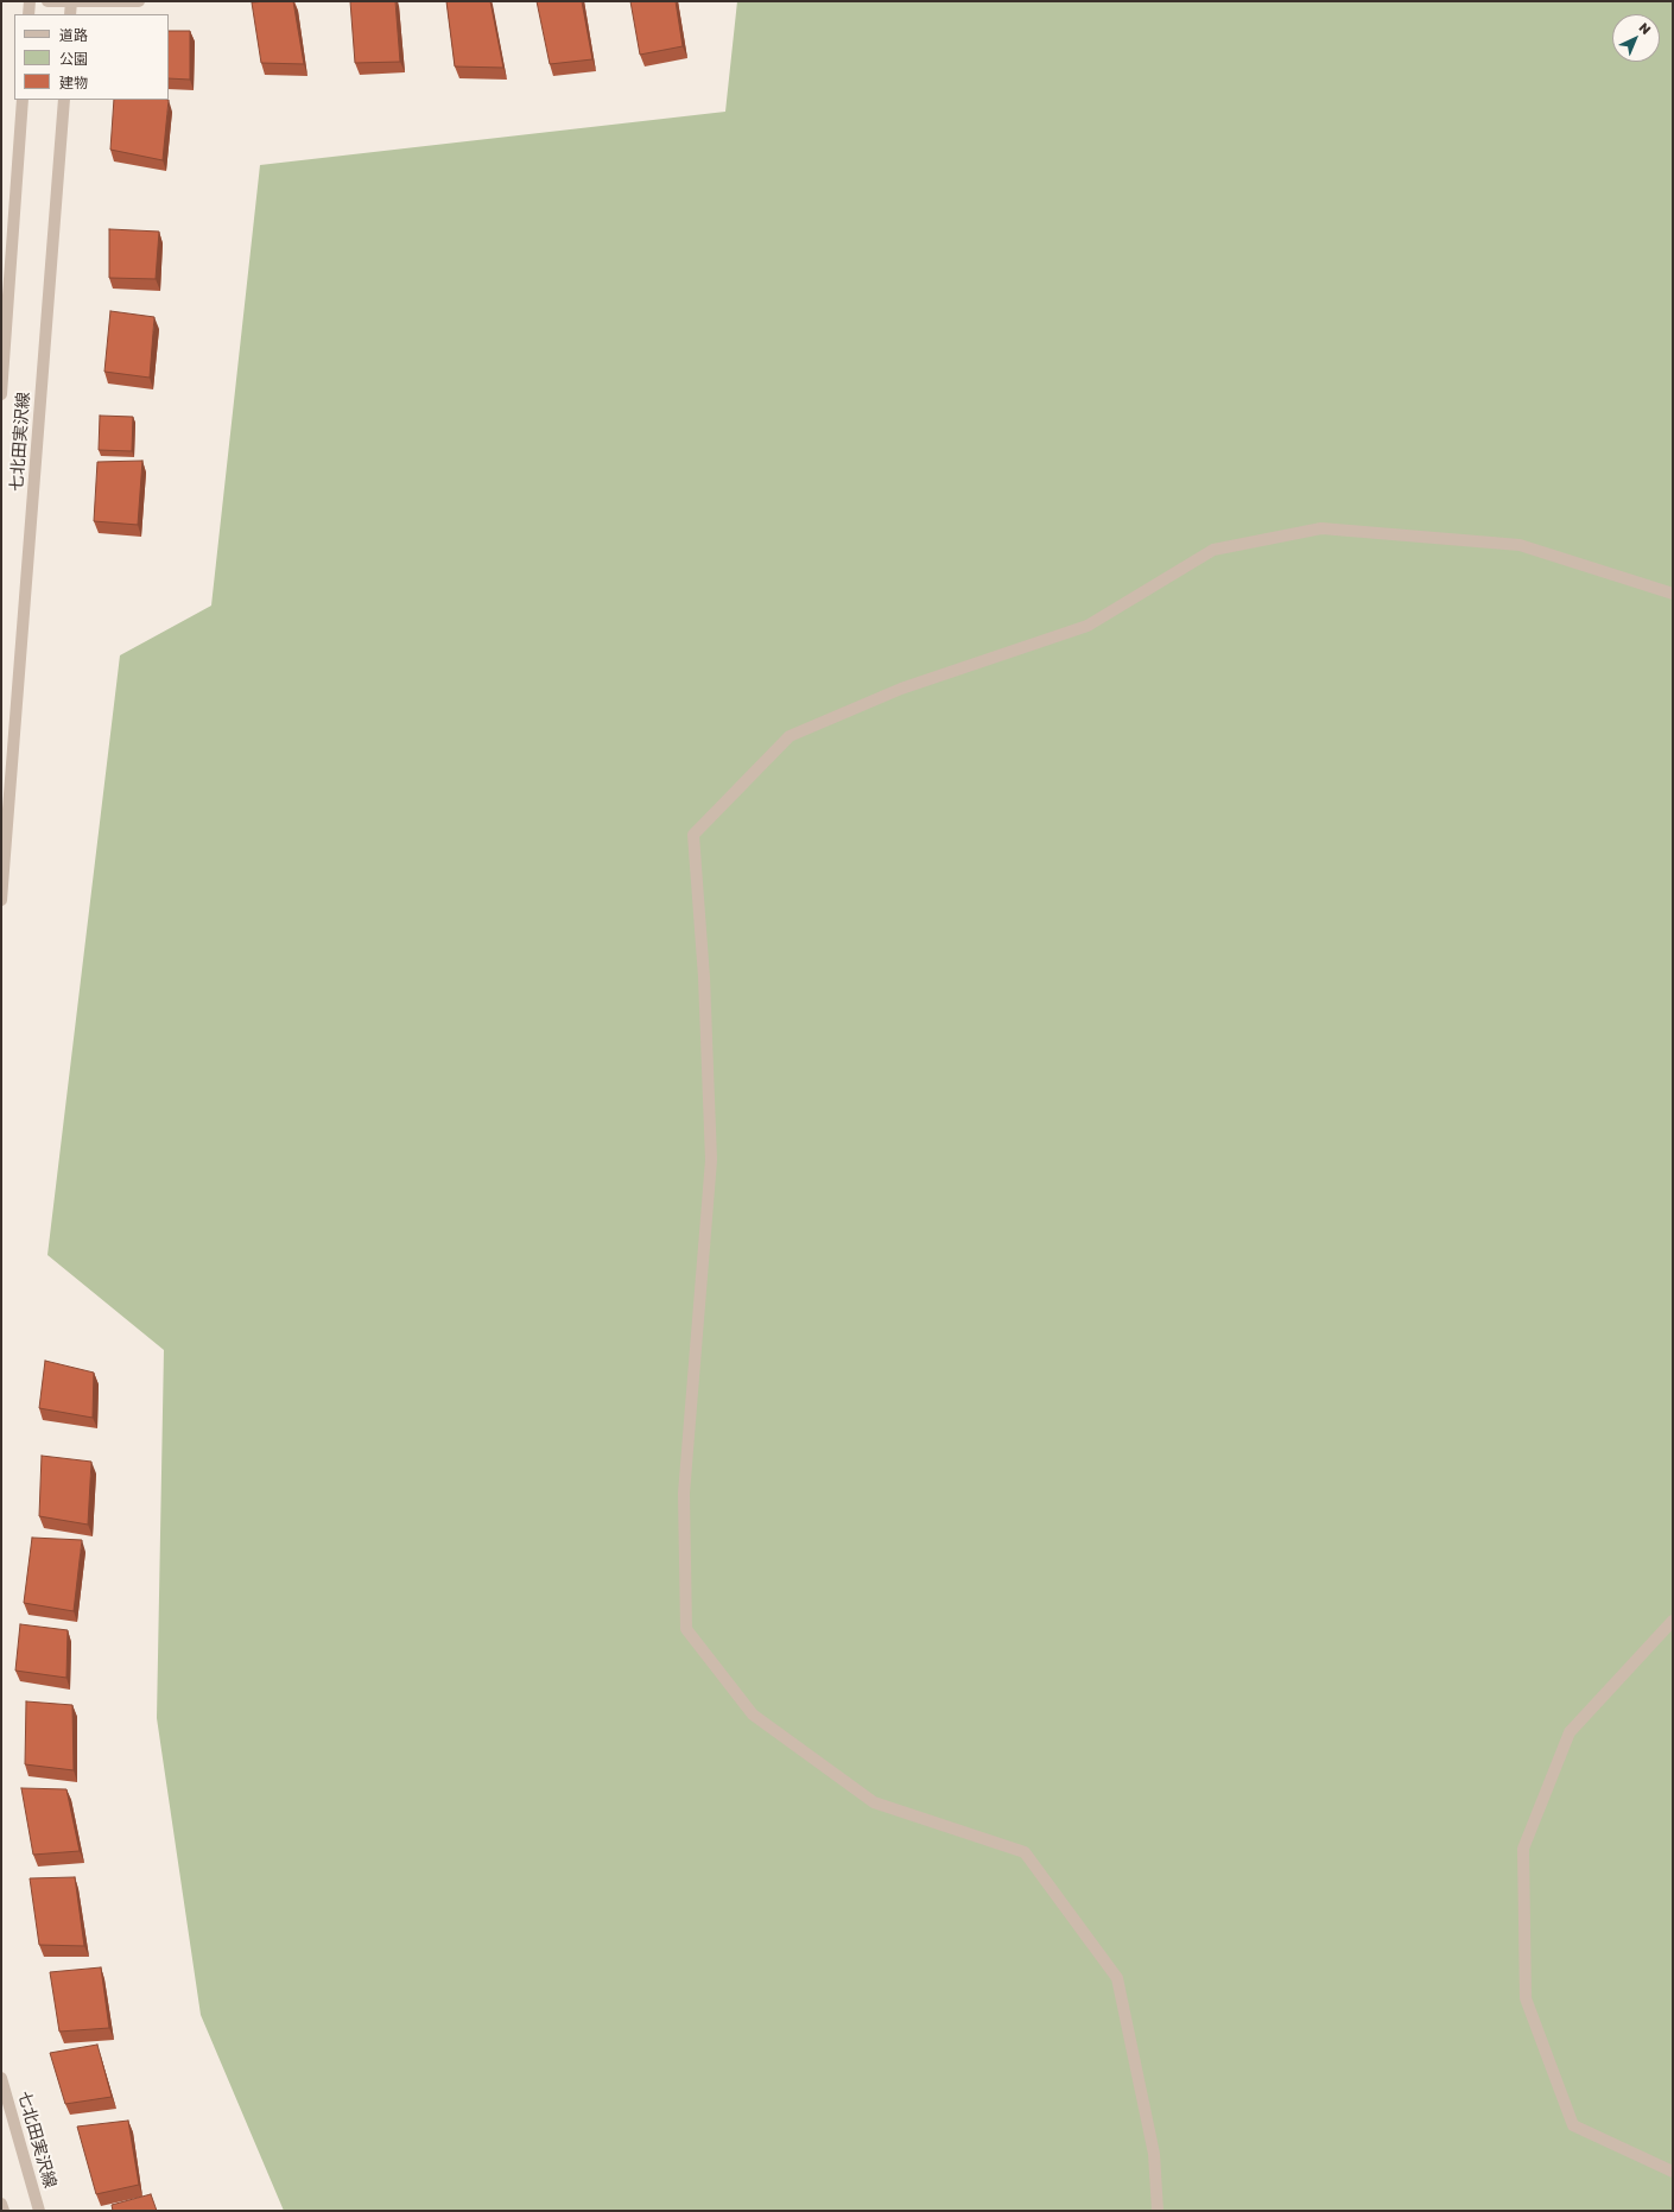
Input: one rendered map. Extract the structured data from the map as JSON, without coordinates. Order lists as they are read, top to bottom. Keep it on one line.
{"streets":{"street":["七北田実沢線"]},"legend":["道路","公園","建物"],"north":"top right"}
